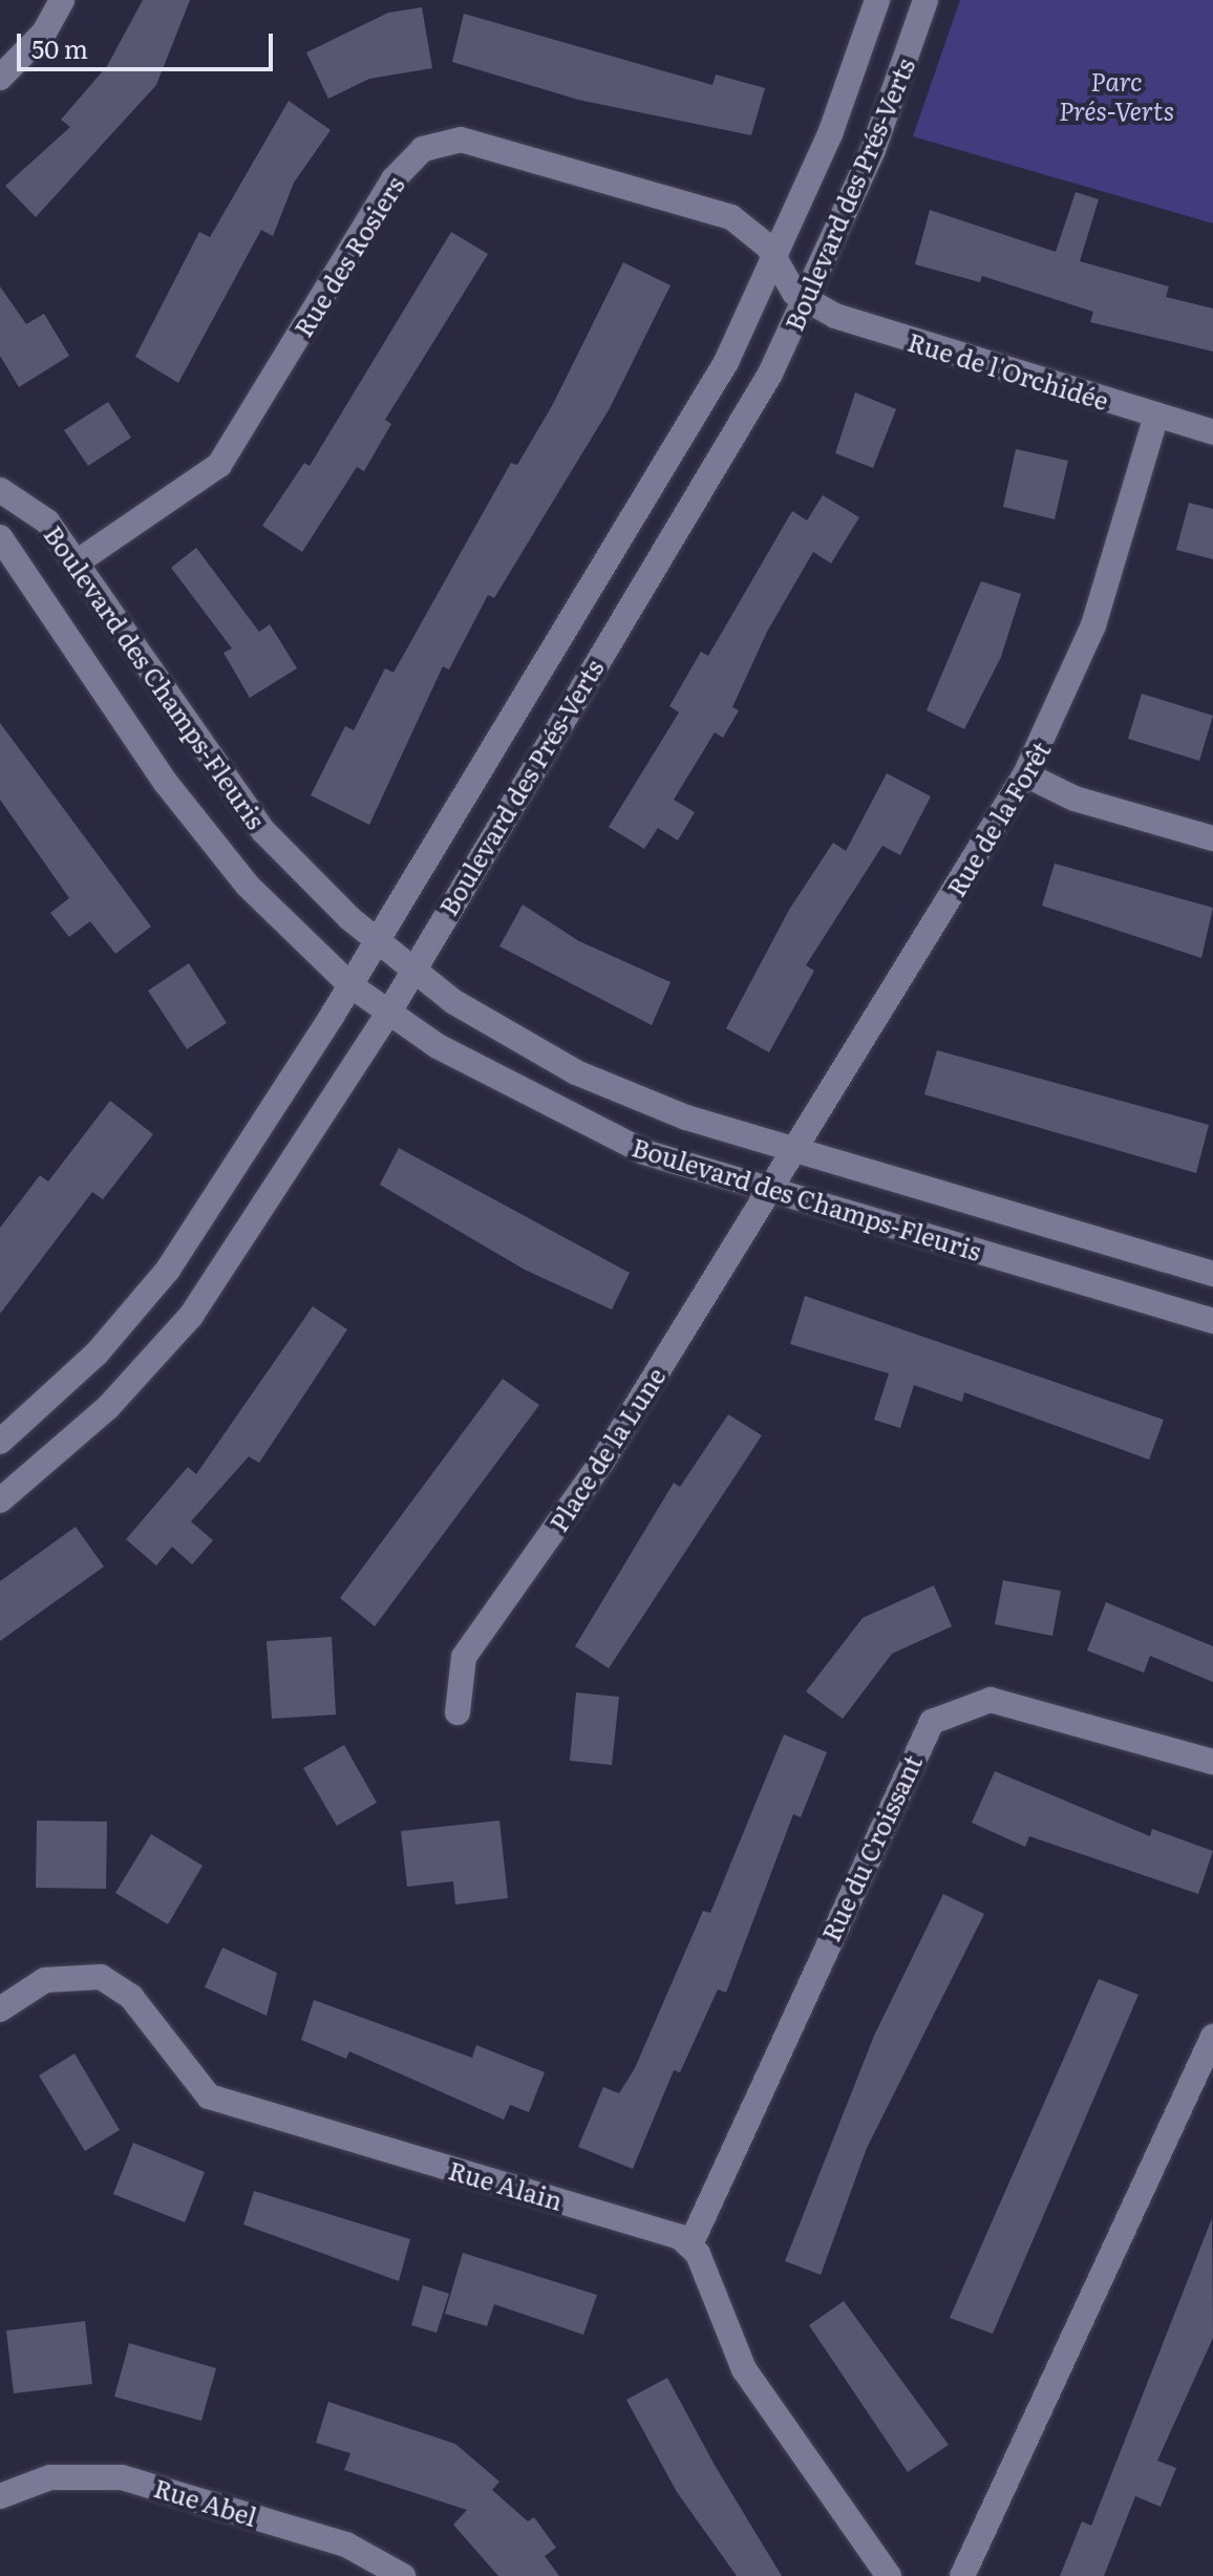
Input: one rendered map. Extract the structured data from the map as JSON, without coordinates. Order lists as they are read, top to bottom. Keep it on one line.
{"streets":{"street":["Boulevard des Prés-Verts","Rue des Rosiers","Rue de l'Orchidée","Boulevard des Champs-Fleuris","Rue de la Forêt","Place de la Lune","Rue du Croissant","Rue Alain","Rue Abel"]},"crossings":[["Boulevard des Prés-Verts","Rue des Rosiers"],["Boulevard des Prés-Verts","Rue de l'Orchidée"],["Boulevard des Prés-Verts","Boulevard des Champs-Fleuris"],["Rue des Rosiers","Rue de l'Orchidée"],["Rue des Rosiers","Boulevard des Champs-Fleuris"],["Rue de l'Orchidée","Rue de la Forêt"],["Boulevard des Champs-Fleuris","Rue de la Forêt"],["Boulevard des Champs-Fleuris","Place de la Lune"],["Rue de la Forêt","Place de la Lune"],["Rue du Croissant","Rue Alain"]],"parks":["Parc Prés-Verts"],"scale_bar":"50 m"}
